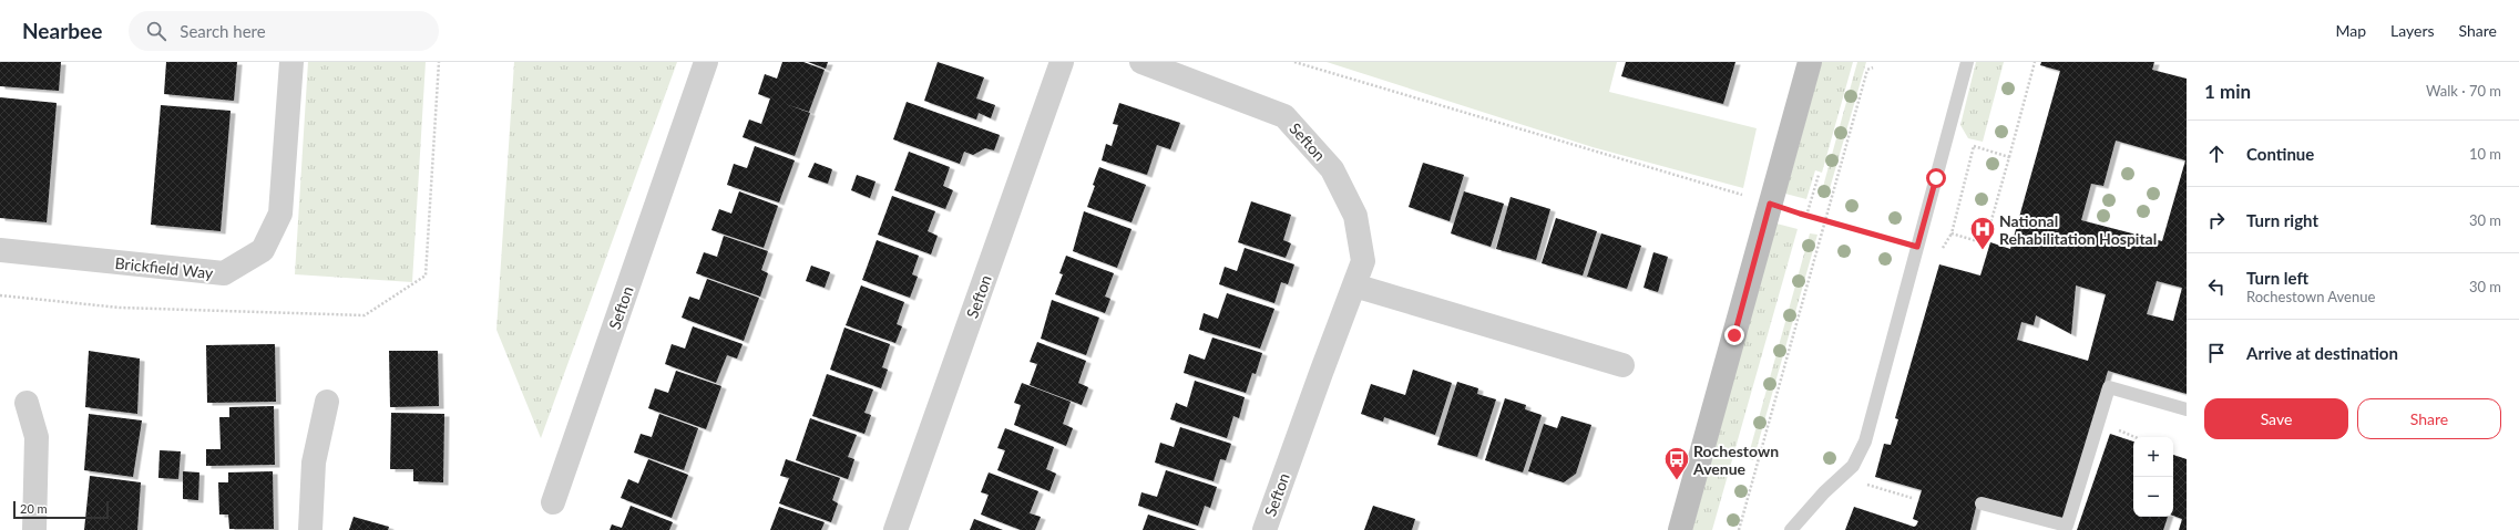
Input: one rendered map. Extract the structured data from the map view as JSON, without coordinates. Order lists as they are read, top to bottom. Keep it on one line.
{"streets":{"street":["Sefton","Brickfield Way"]},"places":{"hospital":["National Rehabilitation Hospital"],"bus stop":["Rochestown Avenue"]},"scale_bar":"20 m","page":{"header":"Nearbee","search":"Search here","nav":["Map","Layers","Share"],"heading":["1 min","Walk · 70 m"],"list":[["Continue","10 m"],["Turn right","30 m"],["Turn left","Rochestown Avenue","30 m"],"Arrive at destination"],"buttons":["Save","Share"],"map_buttons":["+","−"],"scale":"20 m"}}
